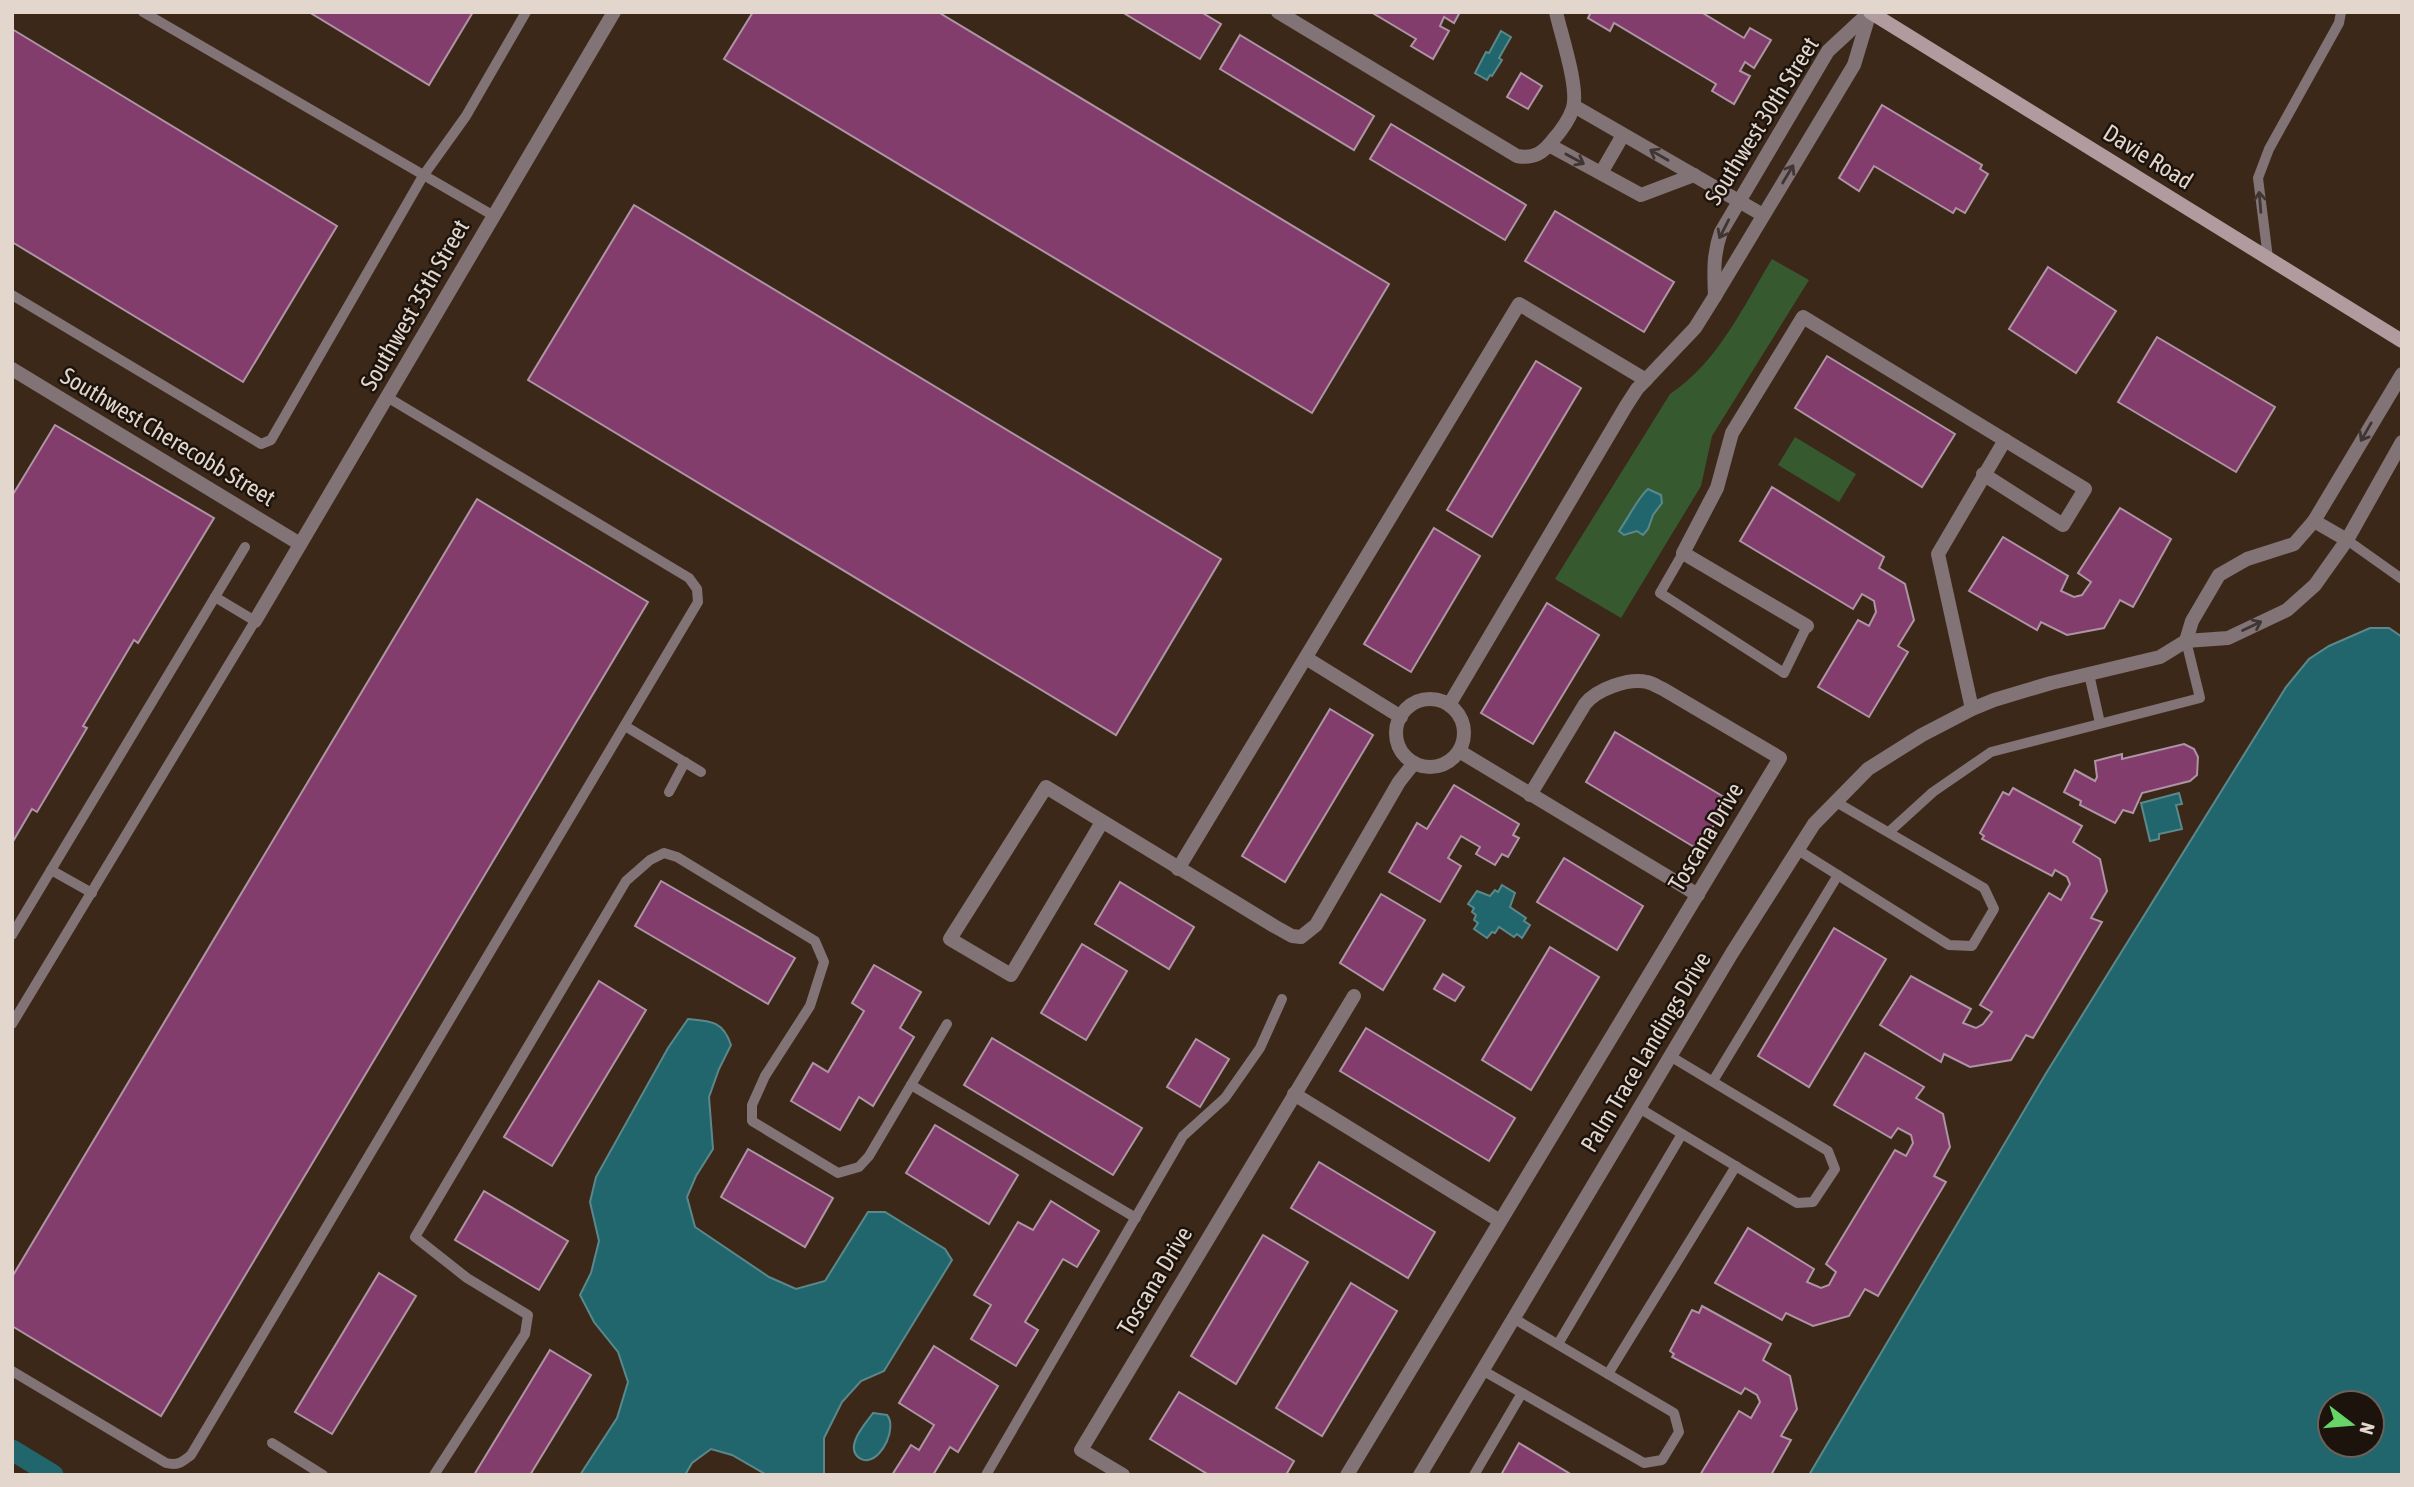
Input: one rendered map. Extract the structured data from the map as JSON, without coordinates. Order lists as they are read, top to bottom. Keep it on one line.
{"streets":{"main road":["Davie Road"],"street":["Southwest 30th Street","Southwest 35th Street","Southwest Cherecobb Street","Toscana Drive","Palm Trace Landings Drive"]},"crossings":[["Southwest 30th Street","Davie Road"],["Southwest 35th Street","Southwest Cherecobb Street"]],"north":"right"}
